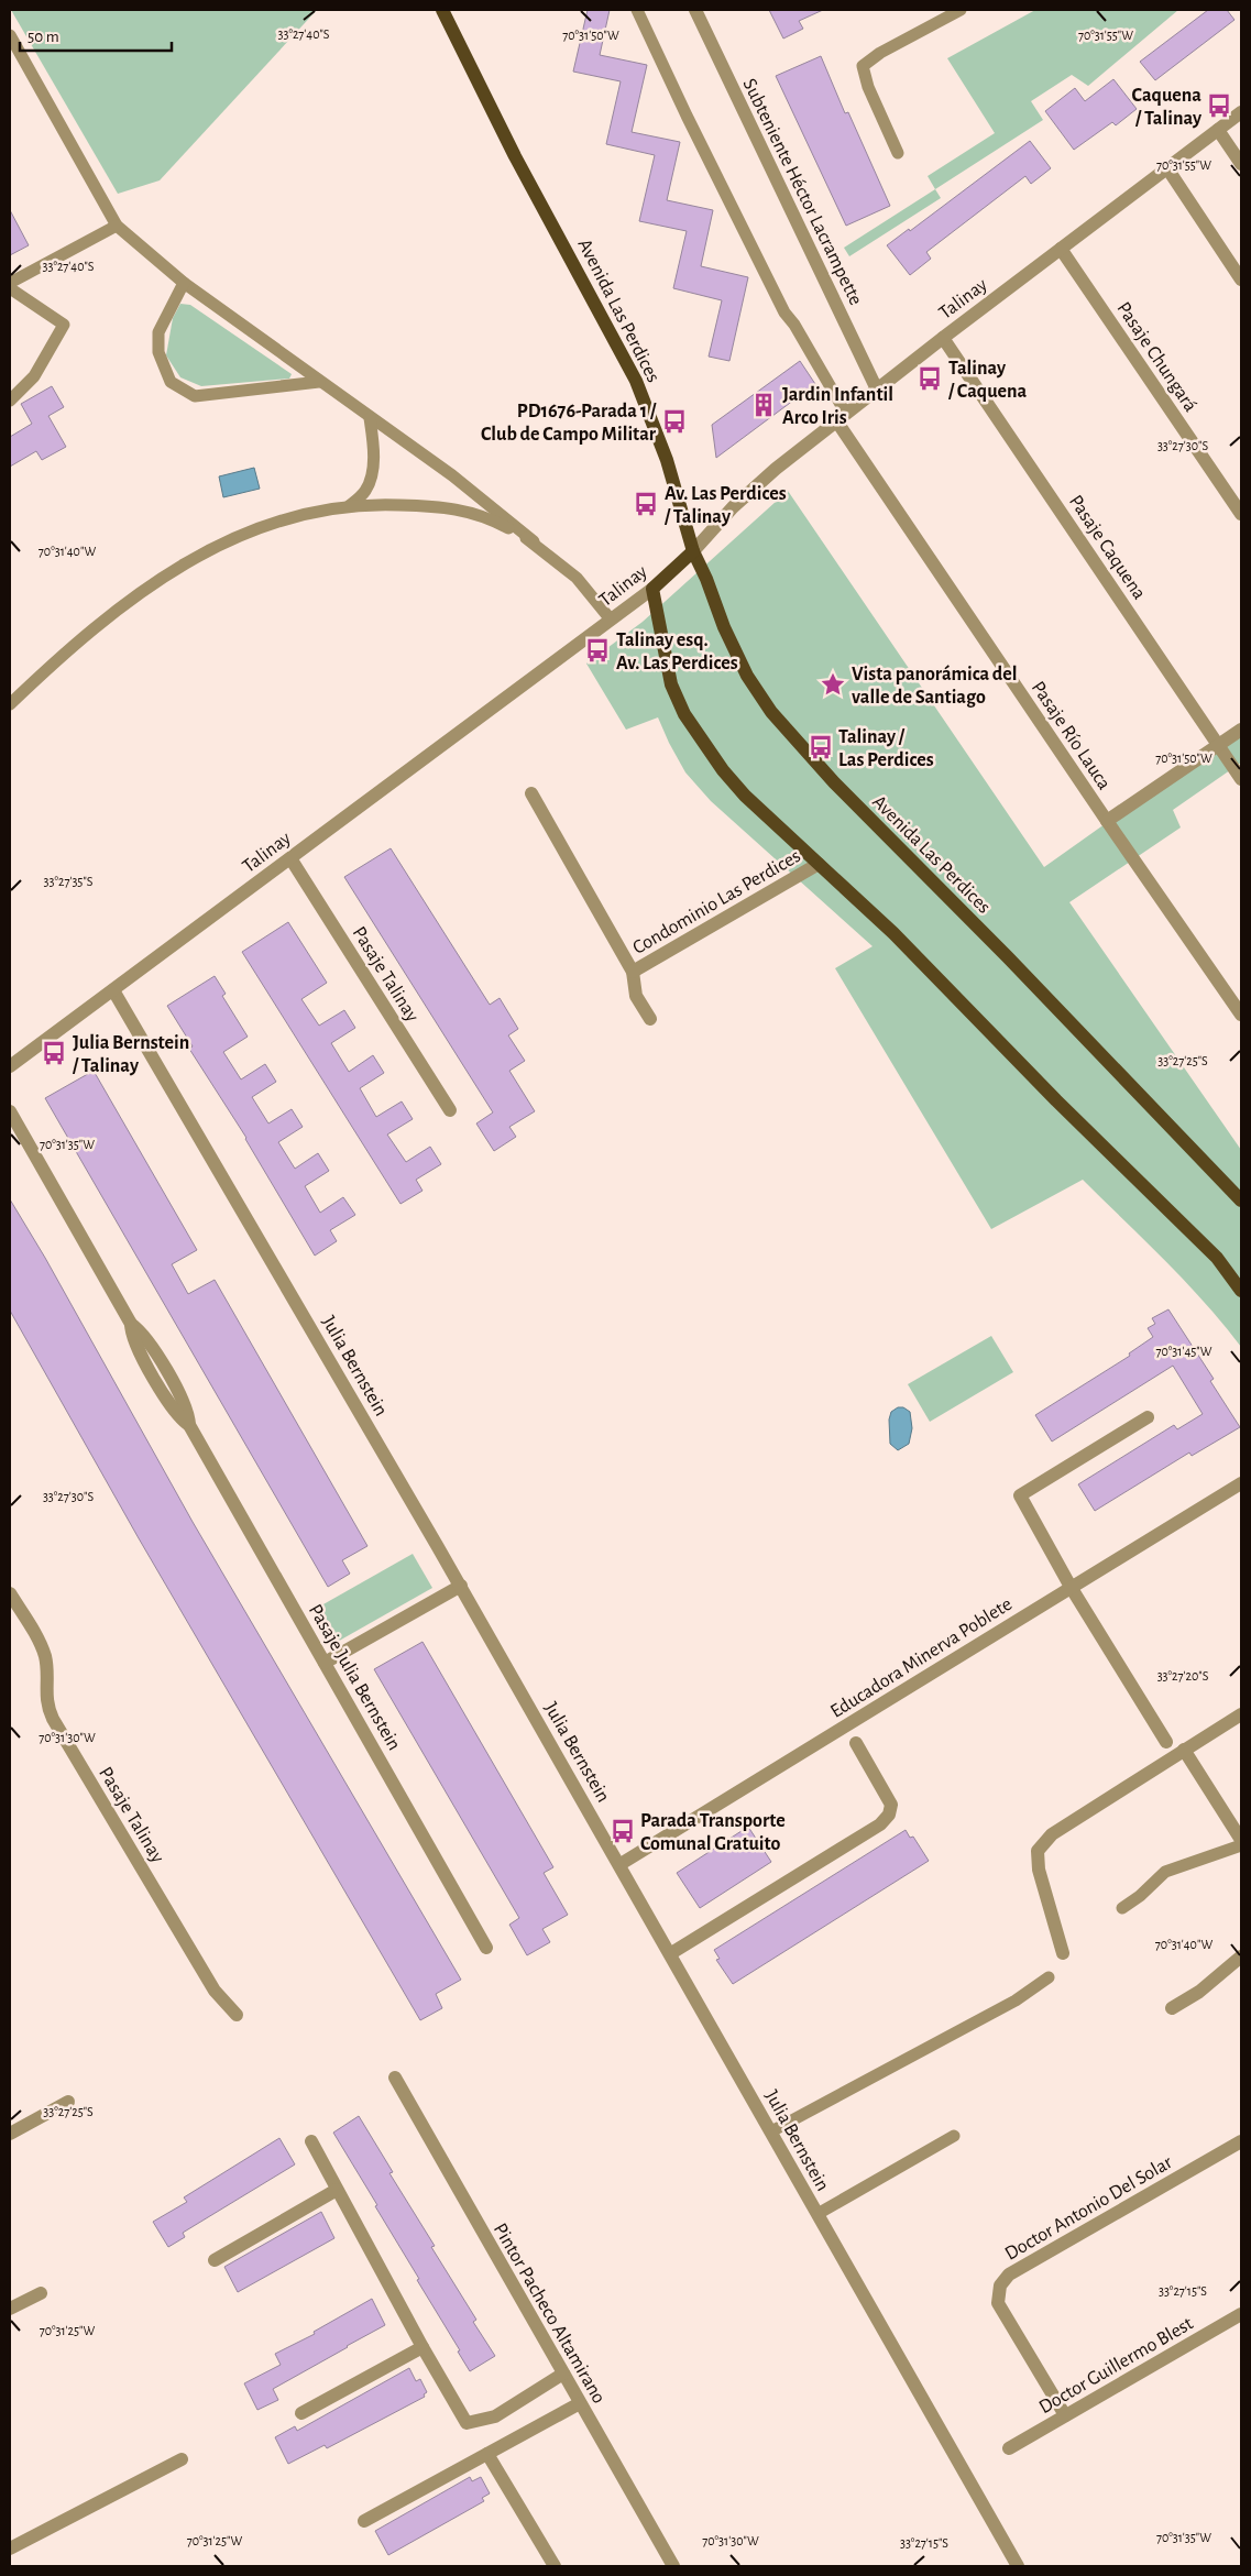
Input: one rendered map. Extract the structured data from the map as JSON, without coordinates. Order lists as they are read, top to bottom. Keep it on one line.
{"streets":{"main road":["Talinay","Avenida Las Perdices"],"street":["Subteniente Héctor Lacrampette","Pasaje Chungará","Pasaje Caquena","Pasaje Río Lauca","Condominio Las Perdices","Pasaje Talinay","Julia Bernstein","Educadora Minerva Poblete","Pasaje Julia Bernstein","Doctor Antonio Del Solar","Pintor Pacheco Altamirano","Doctor Guillermo Blest"]},"crossings":[["Subteniente Héctor Lacrampette","Talinay"],["Talinay","Avenida Las Perdices"],["Talinay","Pasaje Chungará"],["Talinay","Pasaje Caquena"],["Talinay","Pasaje Río Lauca"],["Talinay","Pasaje Talinay"],["Talinay","Julia Bernstein"],["Julia Bernstein","Educadora Minerva Poblete"],["Doctor Antonio Del Solar","Doctor Guillermo Blest"]],"places":{"bus stop":["Caquena / Talinay","Talinay / Caquena","PD1676-Parada 1 / Club de Campo Militar","Av. Las Perdices / Talinay","Talinay esq. Av. Las Perdices","Talinay / Las Perdices","Julia Bernstein / Talinay","Parada Transporte Comunal Gratuito"],"building":["Jardin Infantil Arco Iris"],"place":["Vista panorámica del valle de Santiago"]},"scale_bar":"50 m","coordinates":["33°27'40\"S","70°31'50\"W","70°31'55\"W","33°27'30\"S","70°31'40\"W","33°27'35\"S","33°27'25\"S","70°31'35\"W","70°31'45\"W","33°27'20\"S","70°31'30\"W","33°27'15\"S","70°31'25\"W"]}
